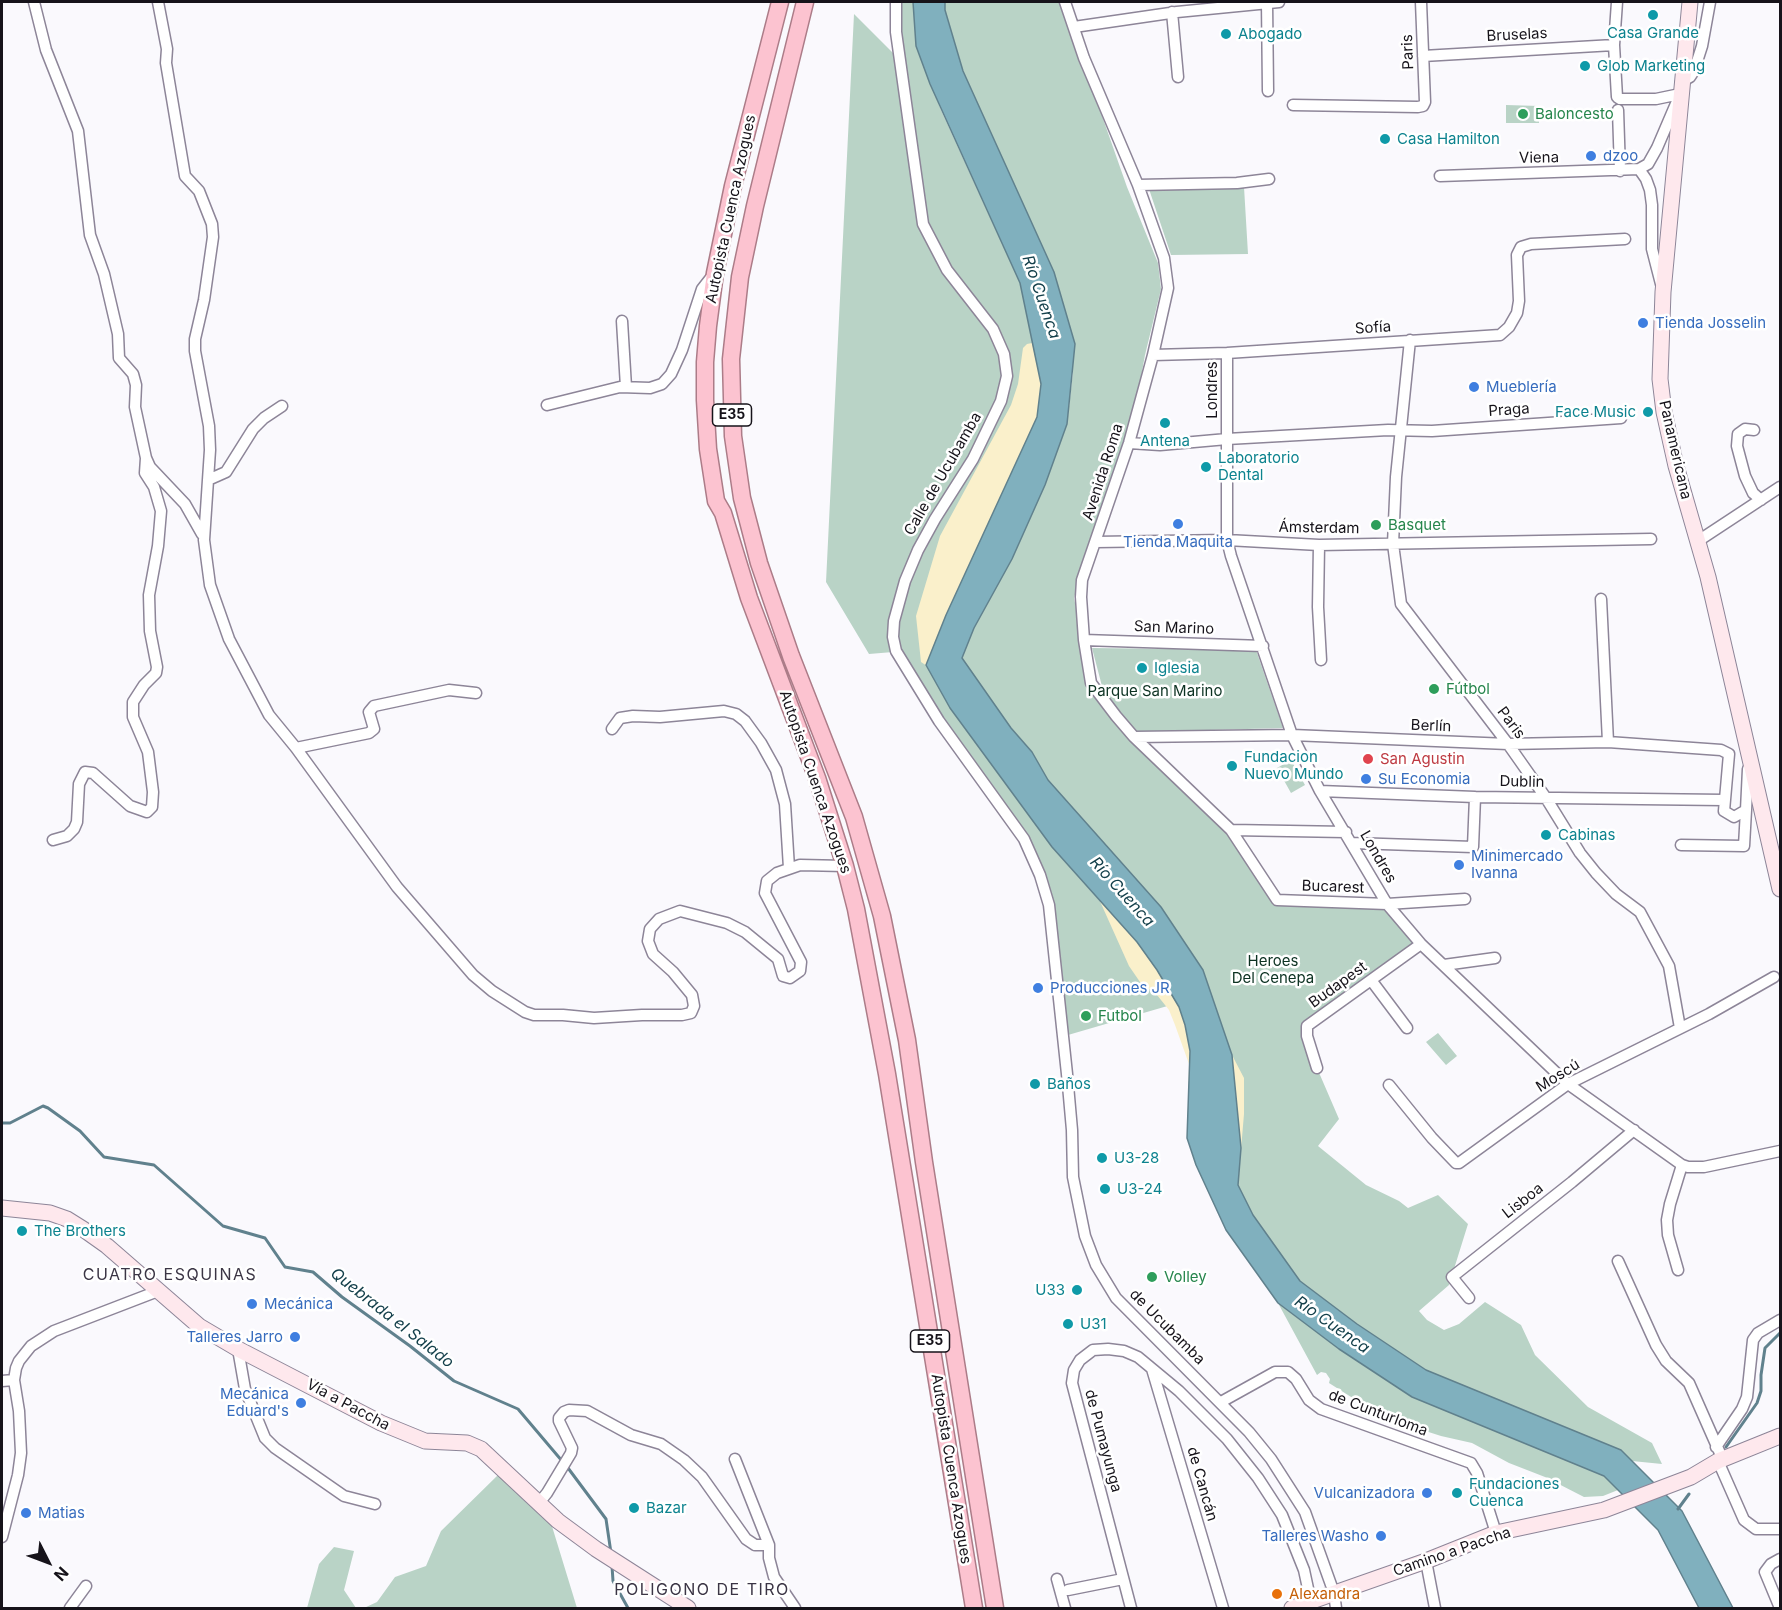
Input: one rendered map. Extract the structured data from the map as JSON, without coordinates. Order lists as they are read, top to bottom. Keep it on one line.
{"streets":{"highway":["Autopista Cuenca Azogues","E35"],"main road":["Panamericana","Vía a Paccha","Camino a Paccha"],"street":["Bruselas","Paris","Viena","Sofía","Londres","Praga","Avenida Roma","Calle de Ucubamba","Ámsterdam","San Marino","Berlín","Dublin","Bucarest","Budapest","Moscú","Lisboa","de Ucubamba","de Cunturloma","de Pumayunga","de Cancán"]},"crossings":[["Bruselas","Paris"],["Paris","Sofía"],["Paris","Praga"],["Paris","Ámsterdam"],["Paris","Berlín"],["Paris","Dublin"],["Paris","Moscú"],["Sofía","Londres"],["Sofía","Avenida Roma"],["Londres","Praga"],["Londres","Ámsterdam"],["Londres","San Marino"],["Londres","Berlín"],["Londres","Dublin"],["Londres","Bucarest"],["Londres","Budapest"],["Londres","Moscú"],["Londres","Lisboa"],["Praga","Avenida Roma"],["Avenida Roma","Ámsterdam"],["Avenida Roma","San Marino"],["Avenida Roma","Berlín"],["Avenida Roma","Bucarest"],["Calle de Ucubamba","de Ucubamba"],["Berlín","Dublin"],["de Ucubamba","de Cunturloma"],["de Ucubamba","Camino a Paccha"],["de Cunturloma","Camino a Paccha"],["de Pumayunga","de Cancán"],["de Pumayunga","Camino a Paccha"]],"districts":["CUATRO ESQUINAS","POLIGONO DE TIRO"],"water":["Río Cuenca","Quebrada el Salado"],"parks":["Parque San Marino","Heroes Del Cenepa"],"places":["Casa Grande","Abogado","Glob Marketing","Baloncesto","Casa Hamilton","dzoo","Tienda Josselin","Mueblería","Face Music","Antena","Laboratorio Dental","Tienda Maquita","Basquet","Iglesia","Fútbol","San Agustin","Fundacion Nuevo Mundo","Su Economia","Cabinas","Minimercado Ivanna","Producciones JR","Futbol","Baños","U3-28","U3-24","The Brothers","Volley","U33","Mecánica","U31","Talleres Jarro","Mecánica Eduard's","Vulcanizadora","Fundaciones Cuenca","Bazar","Matias","Talleres Washo","Alexandra"],"north":"bottom right"}
